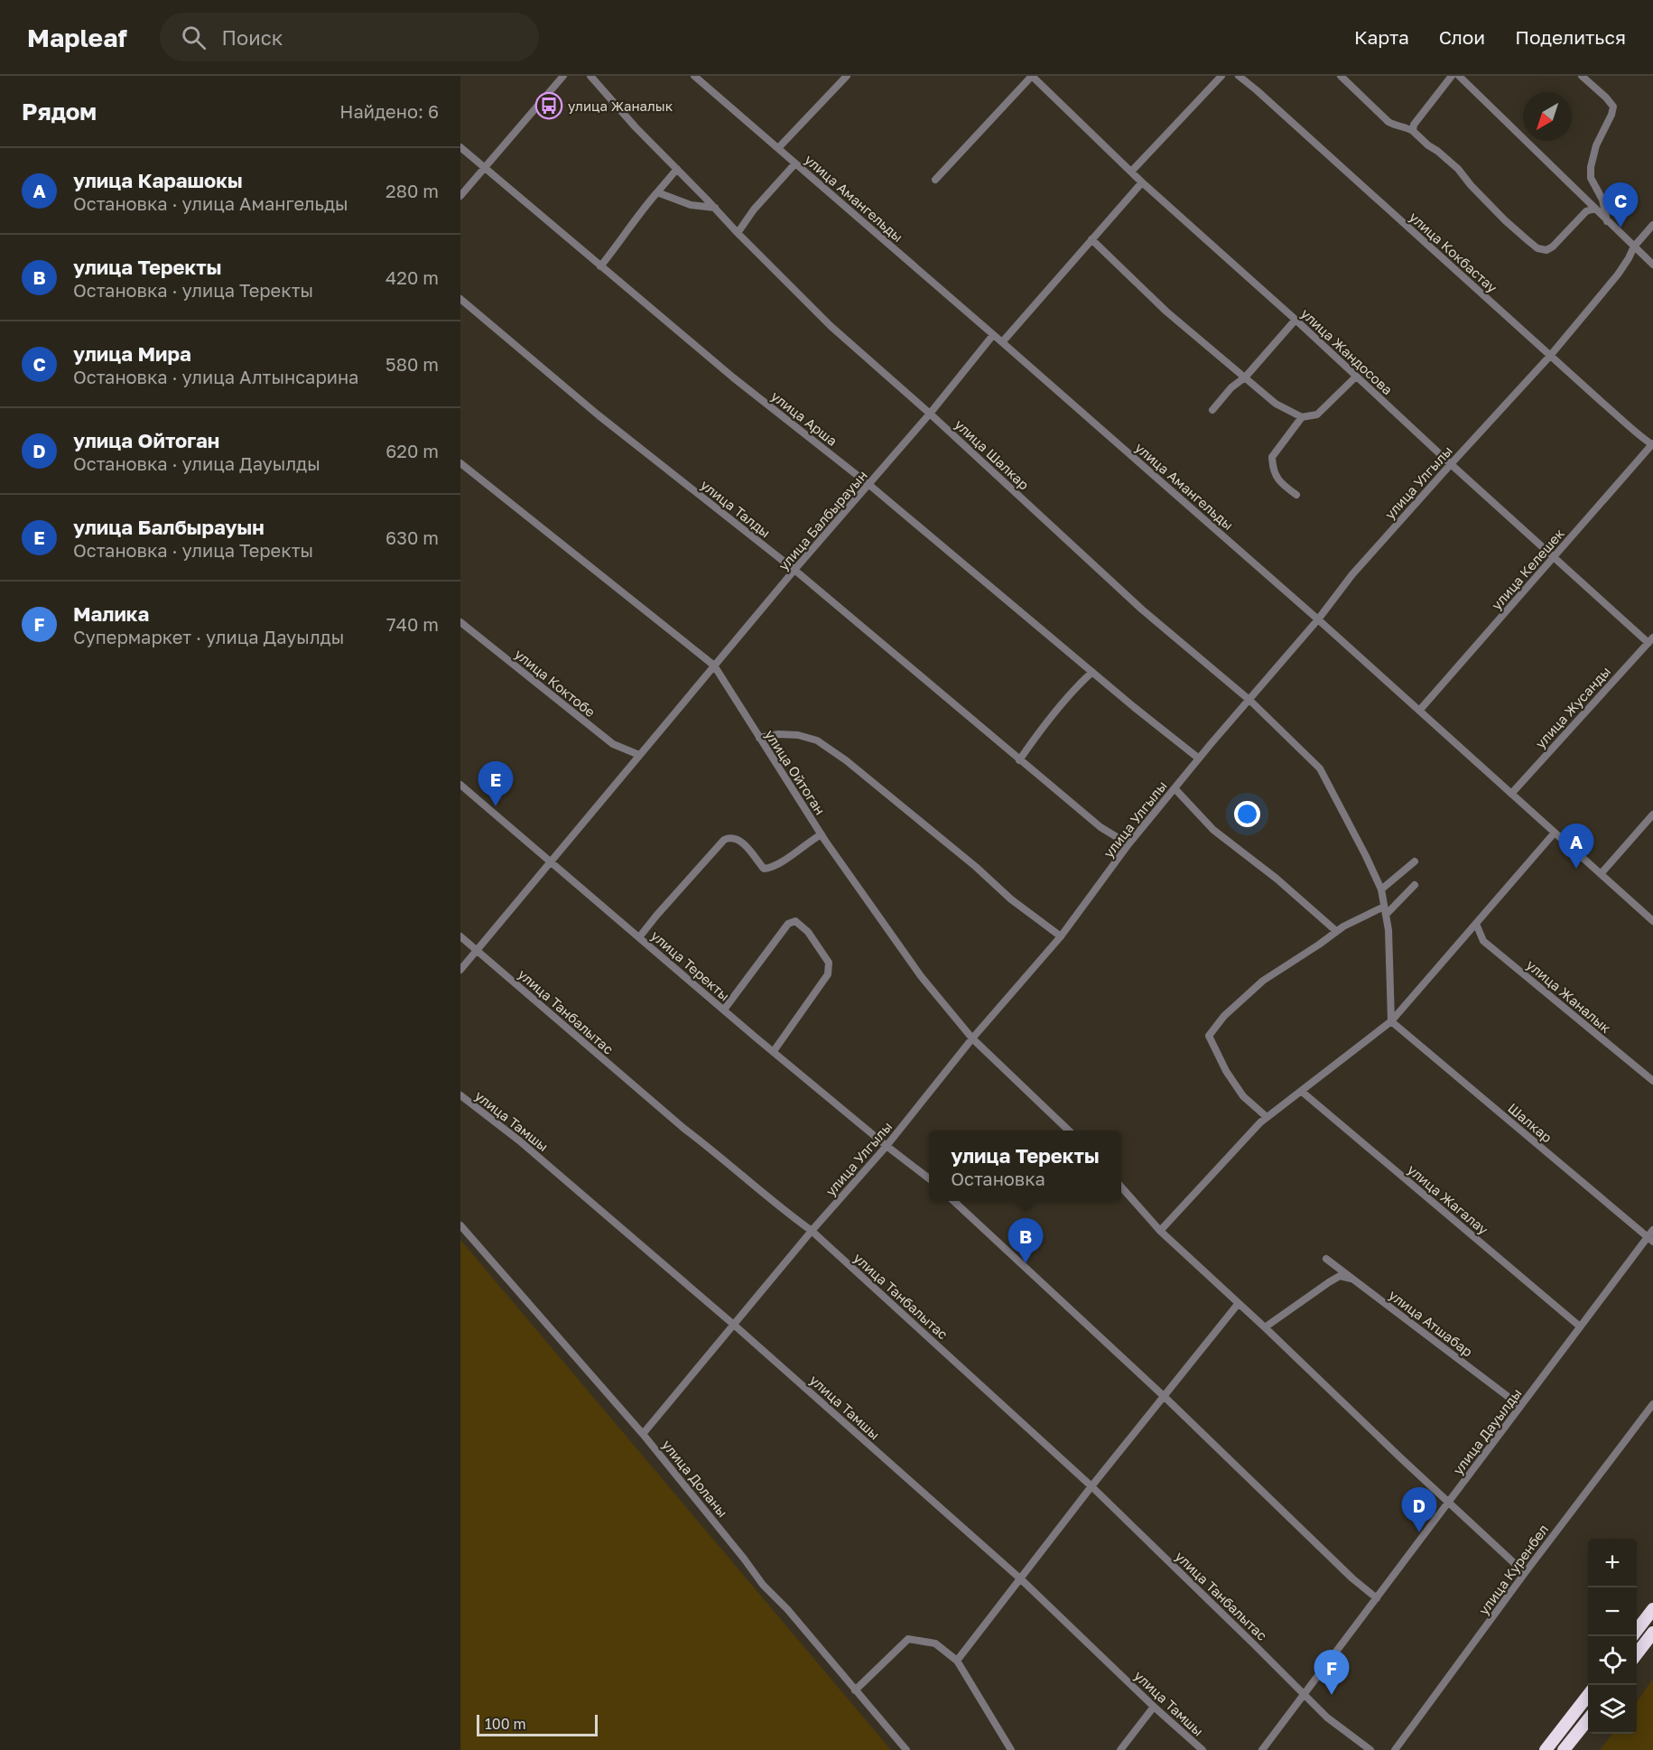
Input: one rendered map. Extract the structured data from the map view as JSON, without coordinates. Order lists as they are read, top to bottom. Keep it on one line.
{"streets":{"street":["улица Амангельды","улица Кокбастау","улица Жандосова","улица Арша","улица Шалкар","улица Улгылы","улица Талды","улица Балбырауын","улица Келешек","улица Коктобе","улица Жусанды","улица Ойтоган","улица Теректы","улица Жаналык","улица Танбалытас","улица Тамшы","Шалкар","улица Жагалау","улица Атшабар","улица Дауылды","улица Доланы","улица Куренбел"]},"crossings":[["улица Амангельды","улица Улгылы"],["улица Амангельды","улица Балбырауын"],["улица Амангельды","улица Келешек"],["улица Амангельды","улица Жусанды"],["улица Кокбастау","улица Улгылы"],["улица Кокбастау","улица Келешек"],["улица Жандосова","улица Улгылы"],["улица Жандосова","улица Келешек"],["улица Жандосова","улица Жусанды"],["улица Арша","улица Улгылы"],["улица Арша","улица Балбырауын"],["улица Шалкар","улица Улгылы"],["улица Шалкар","улица Балбырауын"],["улица Шалкар","Шалкар"],["улица Улгылы","улица Талды"],["улица Улгылы","улица Ойтоган"],["улица Улгылы","улица Теректы"],["улица Улгылы","улица Танбалытас"],["улица Улгылы","улица Тамшы"],["улица Улгылы","улица Доланы"],["улица Талды","улица Балбырауын"],["улица Балбырауын","улица Коктобе"],["улица Балбырауын","улица Ойтоган"],["улица Балбырауын","улица Теректы"],["улица Балбырауын","улица Танбалытас"],["улица Танбалытас","улица Дауылды"],["Шалкар","улица Дауылды"],["улица Жагалау","улица Дауылды"],["улица Атшабар","улица Дауылды"]],"places":{"bus stop":["улица Жаналык"]},"scale_bar":"100 m","north":"bottom left","page":{"header":"Mapleaf","search":"Поиск","nav":["Карта","Слои","Поделиться"],"heading":["Рядом","Найдено: 6"],"list":[{"mark":"A","name":"улица Карашокы","note":"Остановка · улица Амангельды","value":"280 m"},{"mark":"B","name":"улица Теректы","note":"Остановка · улица Теректы","value":"420 m"},{"mark":"C","name":"улица Мира","note":"Остановка · улица Алтынсарина","value":"580 m"},{"mark":"D","name":"улица Ойтоган","note":"Остановка · улица Дауылды","value":"620 m"},{"mark":"E","name":"улица Балбырауын","note":"Остановка · улица Теректы","value":"630 m"},{"mark":"F","name":"Малика","note":"Супермаркет · улица Дауылды","value":"740 m"}],"pins":["C","E","A","B","D","F"],"popup":["улица Теректы","Остановка"],"map_buttons":["+","−"],"scale":"100 m"}}
